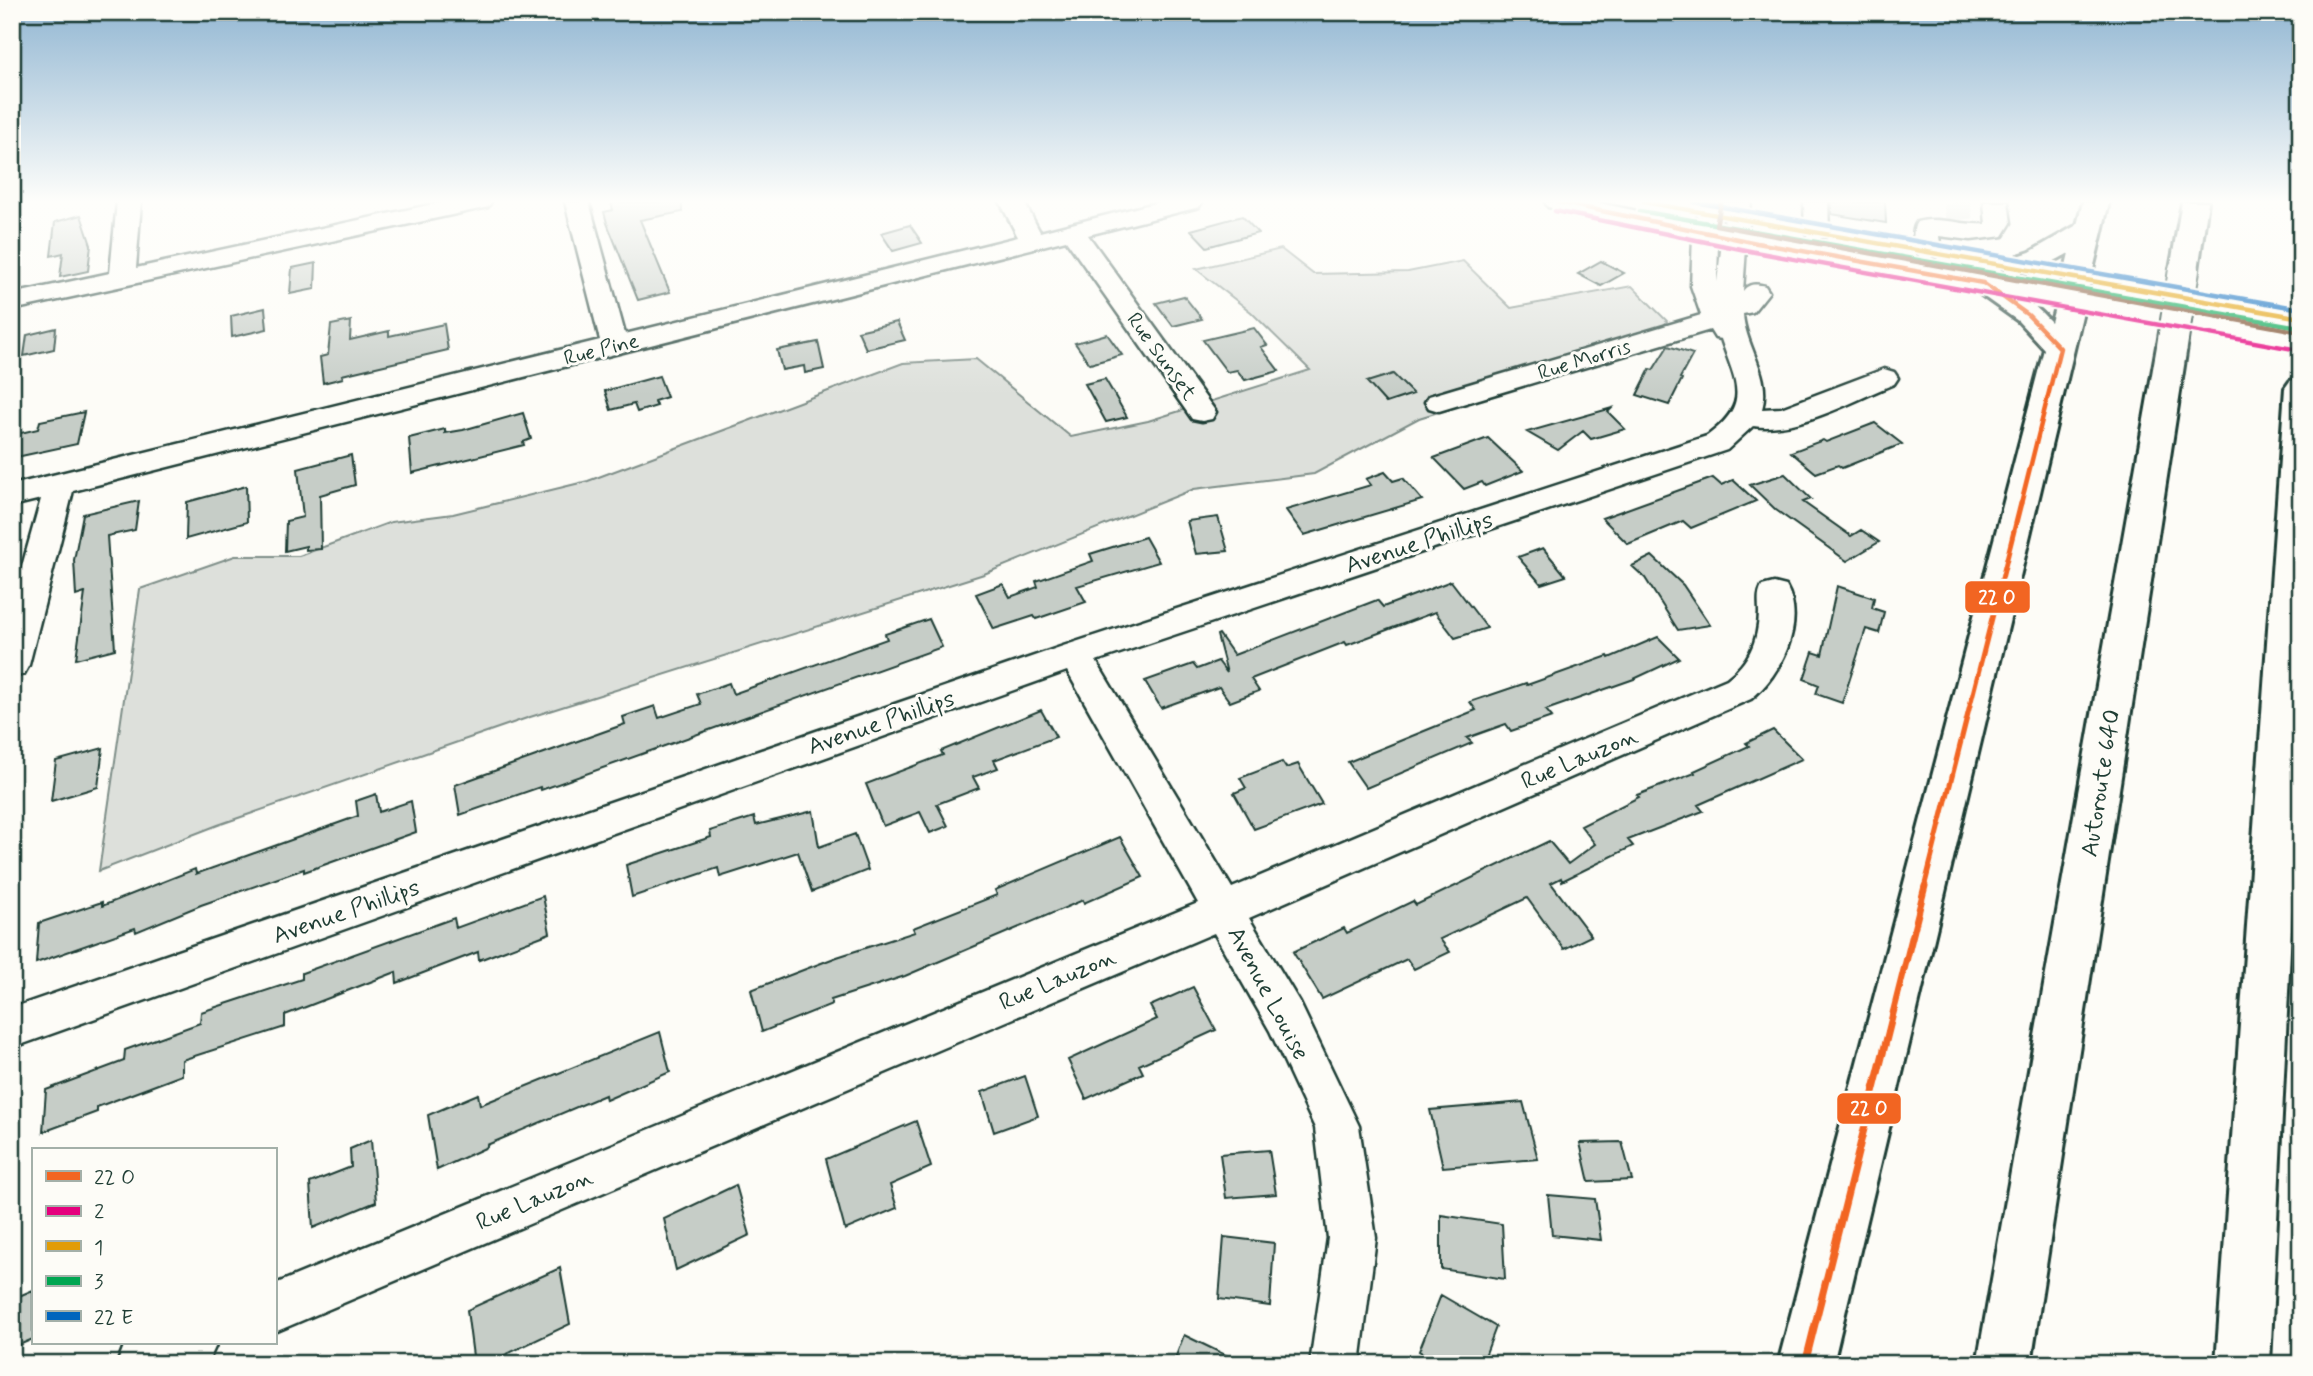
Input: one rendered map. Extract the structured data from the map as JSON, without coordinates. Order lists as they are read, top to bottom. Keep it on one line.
{"streets":{"main road":["Autoroute 640"],"street":["Rue Pine","Rue Sunset","Rue Morris","Avenue Phillips","Rue Lauzon","Avenue Louise"]},"crossings":[["Avenue Phillips","Avenue Louise"],["Rue Lauzon","Avenue Louise"]],"lines":["transit line 2","transit line 1","transit line 3"],"legend":["22 O","2","1","3","22 E"]}
